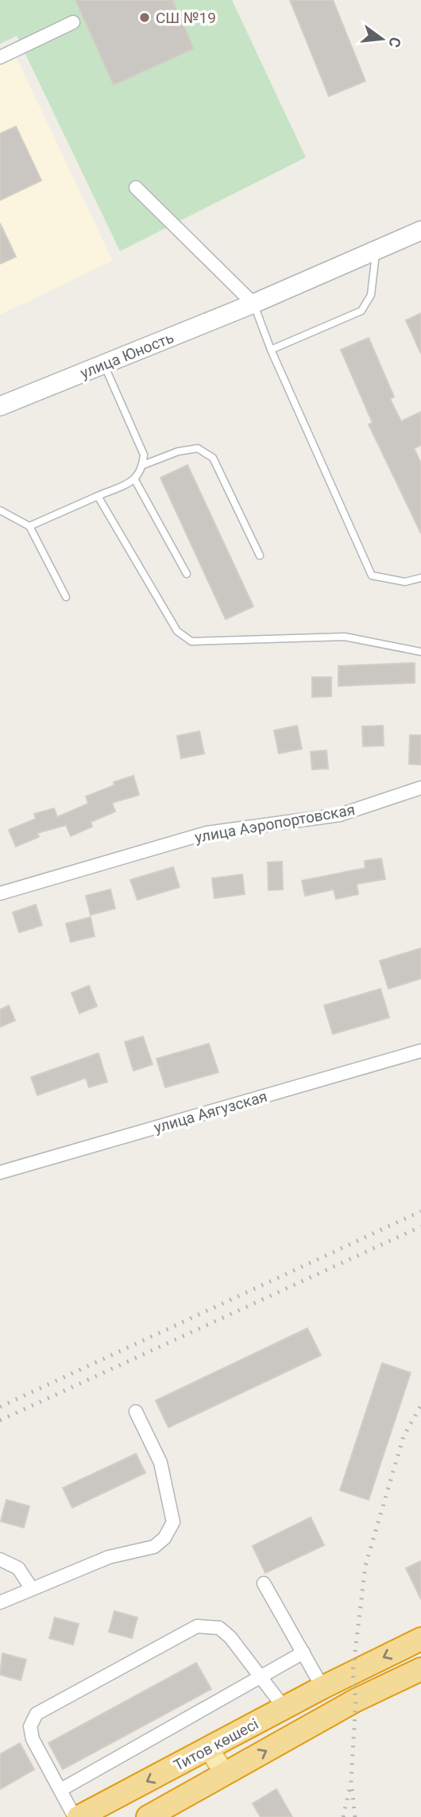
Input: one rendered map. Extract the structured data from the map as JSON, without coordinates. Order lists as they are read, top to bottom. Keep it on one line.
{"streets":{"highway":["Титов көшесі"],"street":["улица Юность","улица Аэропортовская","улица Аягузская"]},"places":["СШ №19"],"north":"right"}
